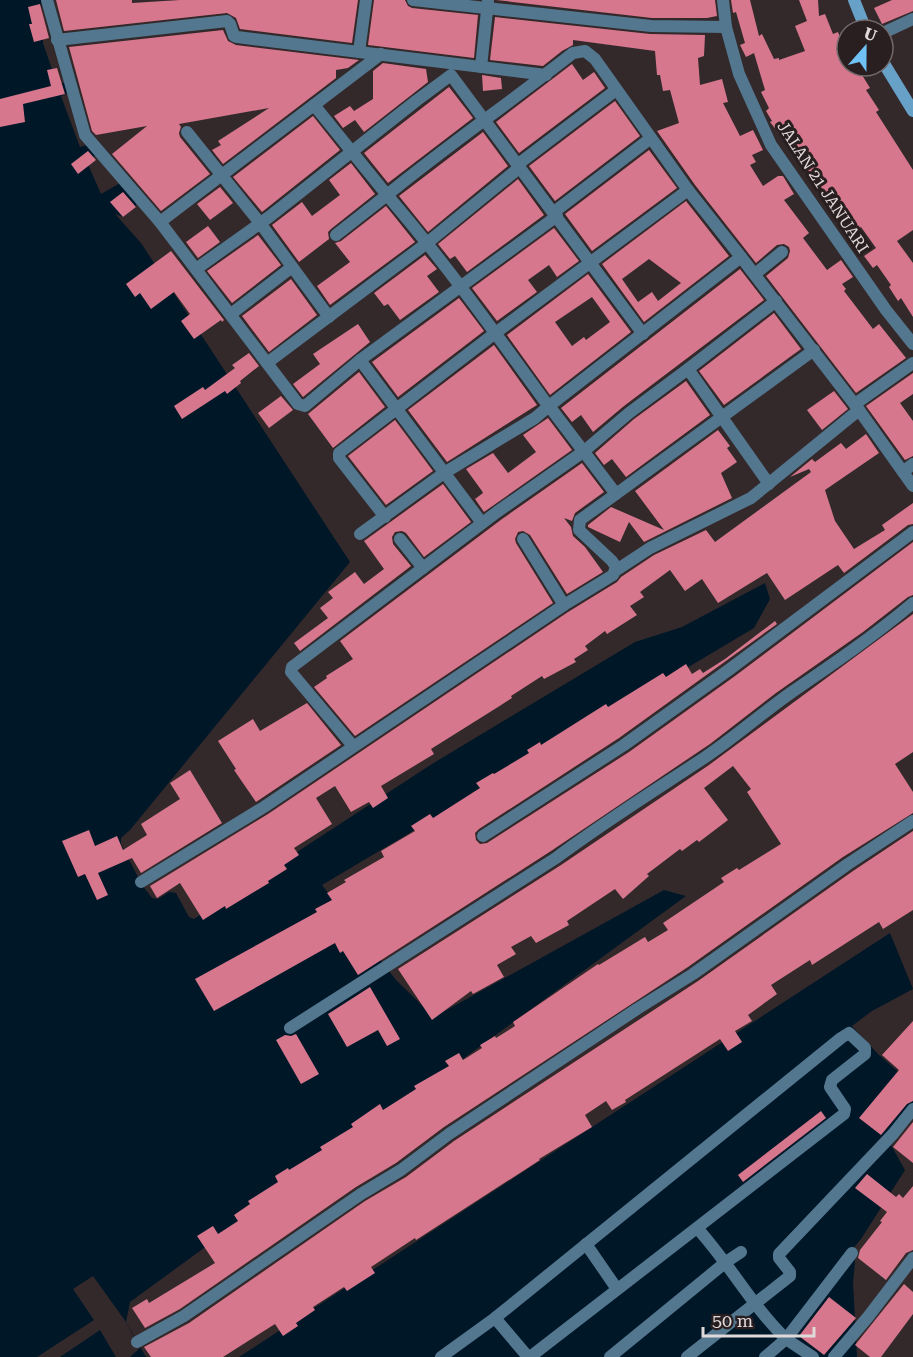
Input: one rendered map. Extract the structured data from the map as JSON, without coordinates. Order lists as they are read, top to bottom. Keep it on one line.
{"streets":{"street":["JALAN 21 JANUARI"]},"scale_bar":"50 m","north":"top"}
